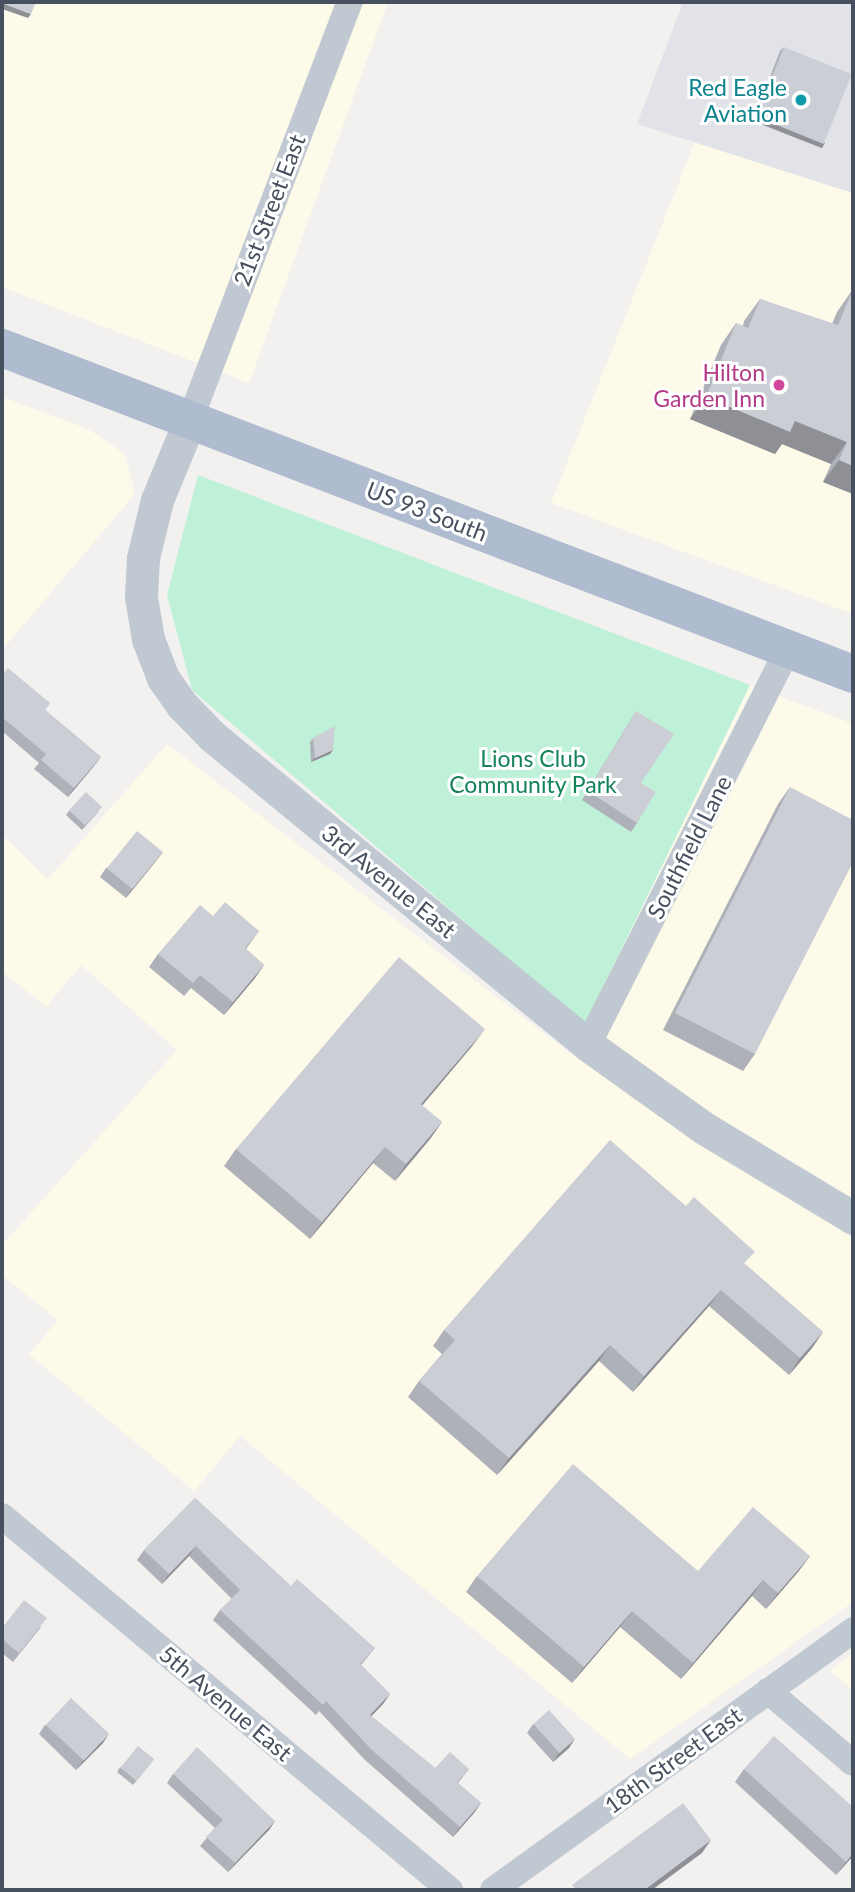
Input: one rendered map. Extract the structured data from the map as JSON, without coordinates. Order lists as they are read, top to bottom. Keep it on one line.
{"streets":{"main road":["US 93 South"],"street":["21st Street East","Southfield Lane","3rd Avenue East","5th Avenue East","18th Street East"]},"crossings":[["21st Street East","US 93 South"],["21st Street East","3rd Avenue East"],["US 93 South","Southfield Lane"],["US 93 South","3rd Avenue East"],["Southfield Lane","3rd Avenue East"]],"parks":["Lions Club Community Park"],"places":["Red Eagle Aviation","Hilton Garden Inn"]}
